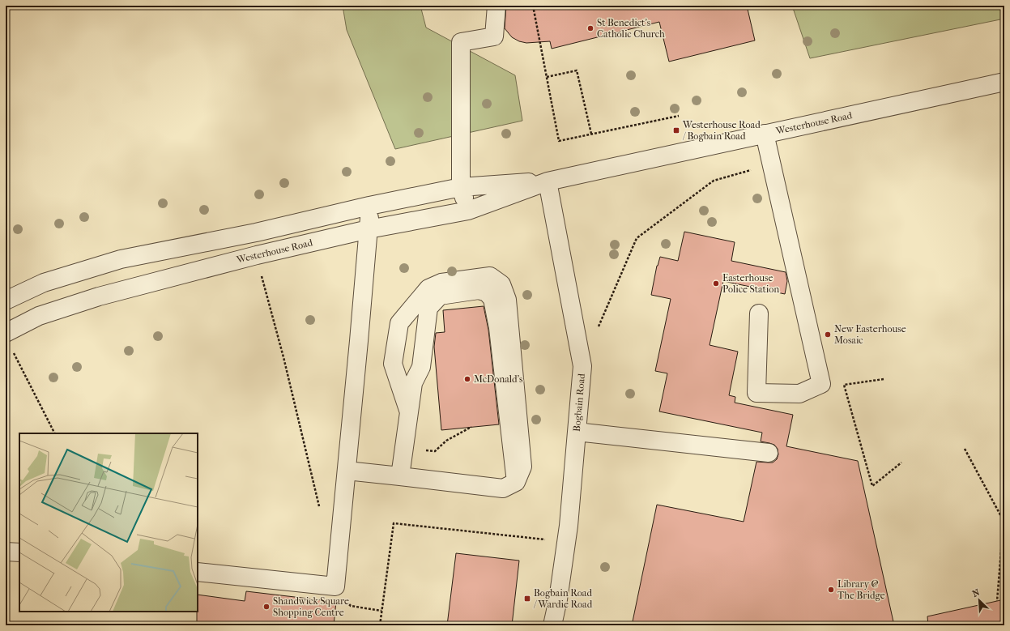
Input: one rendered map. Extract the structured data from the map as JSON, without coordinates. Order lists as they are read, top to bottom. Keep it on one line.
{"streets":{"street":["Westerhouse Road","Bogbain Road"]},"crossings":[["Westerhouse Road","Bogbain Road"]],"places":{"other":["St Benedict's Catholic Church","Easterhouse Police Station","New Easterhouse Mosaic","McDonald's","Library @ The Bridge","Shandwick Square Shopping Centre"],"transit":["Westerhouse Road / Bogbain Road","Bogbain Road / Wardie Road"]},"north":"top left"}
